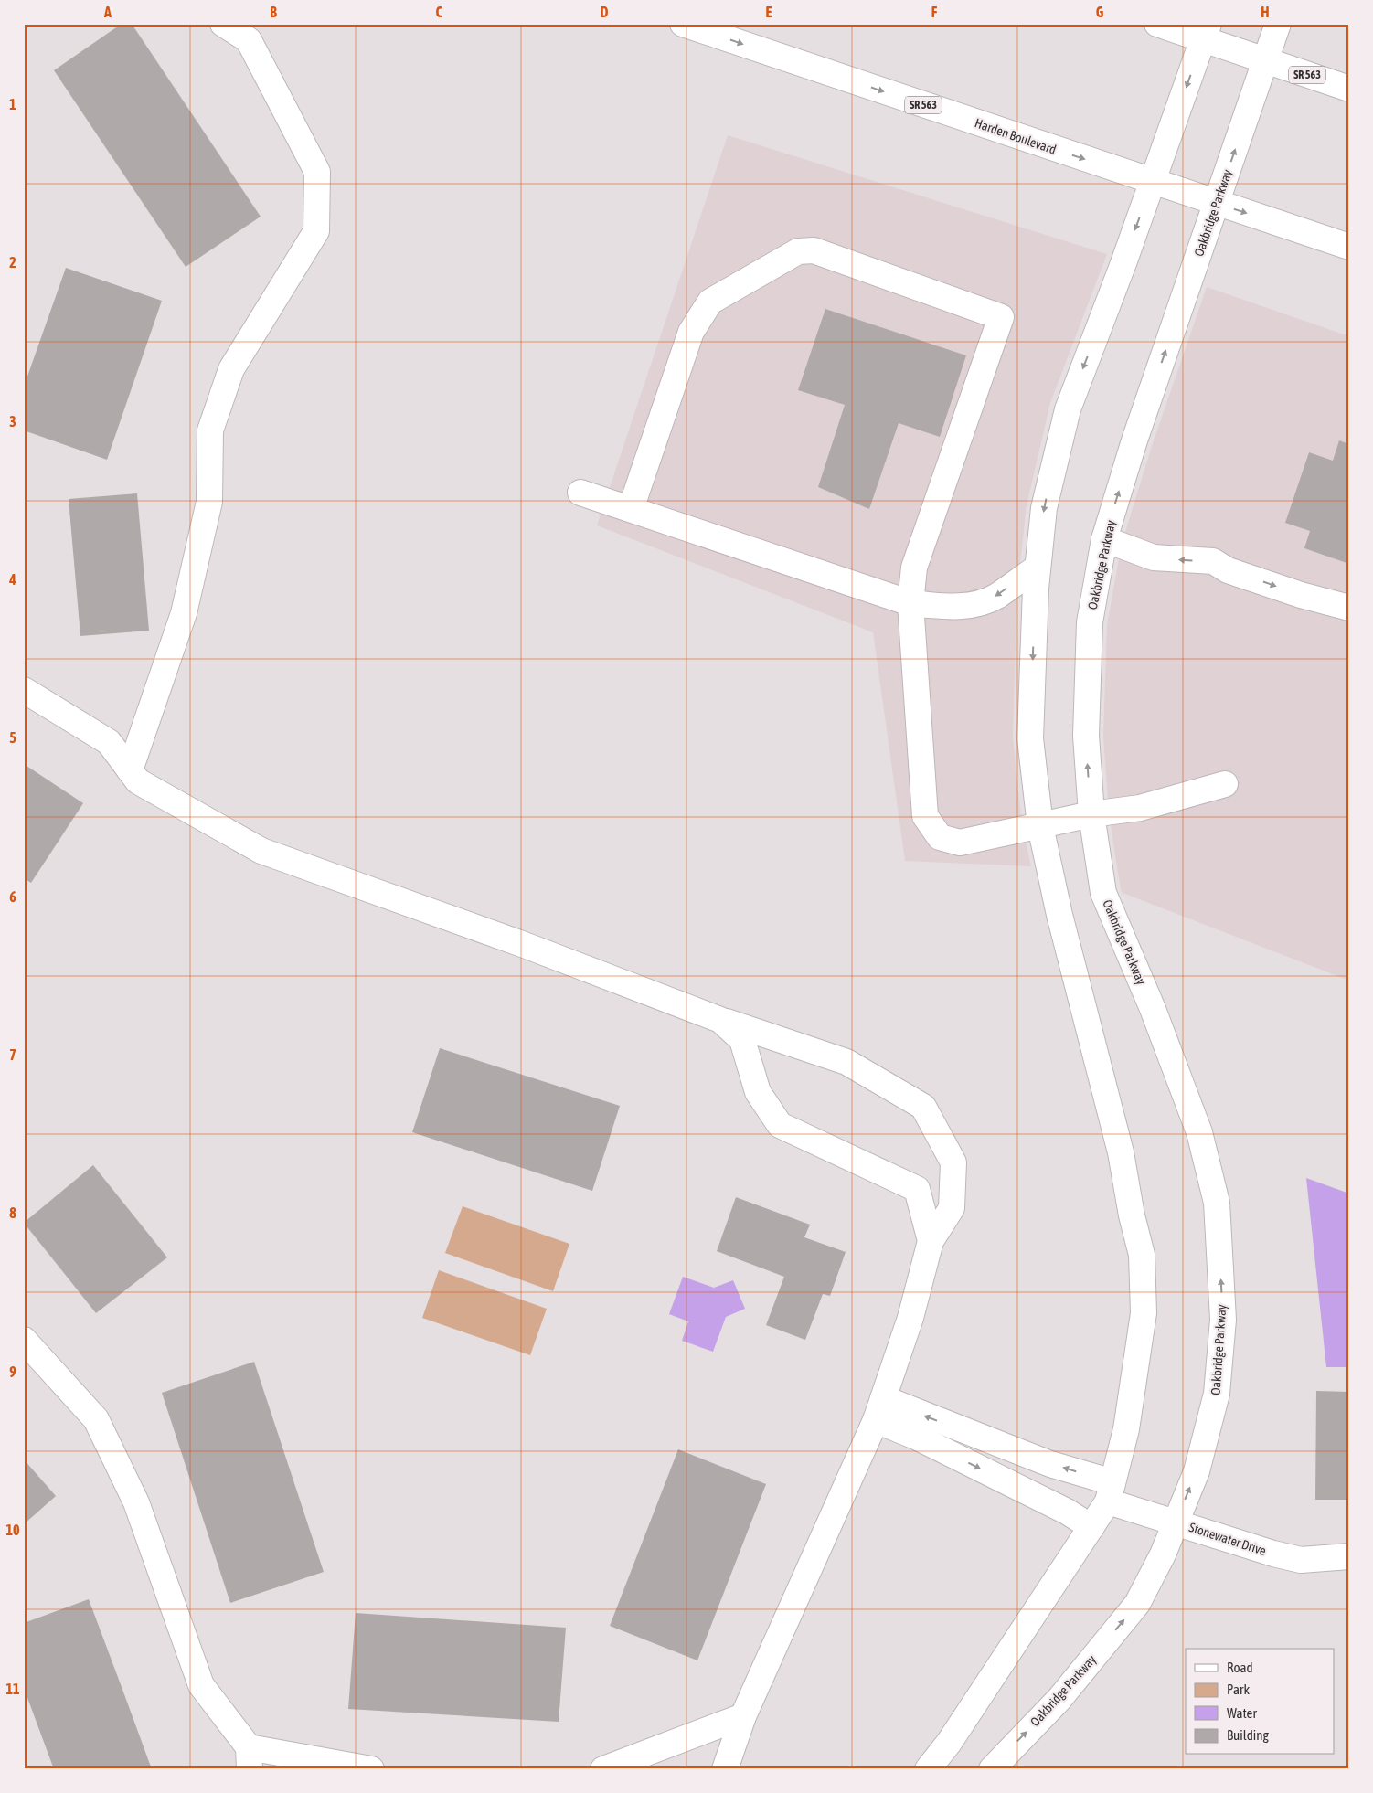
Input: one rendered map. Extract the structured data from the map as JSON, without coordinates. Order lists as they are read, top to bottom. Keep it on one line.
{"streets":{"street":["SR 563","Harden Boulevard","Oakbridge Parkway","Stonewater Drive"]},"crossings":[["SR 563","Oakbridge Parkway"],["Harden Boulevard","Oakbridge Parkway"],["Oakbridge Parkway","Stonewater Drive"]],"one_way":["Harden Boulevard"],"legend":["Road","Park","Water","Building"],"grid":{"columns":["A","B","C","D","E","F","G","H"],"rows":["1","2","3","4","5","6","7","8","9","10","11"]}}
